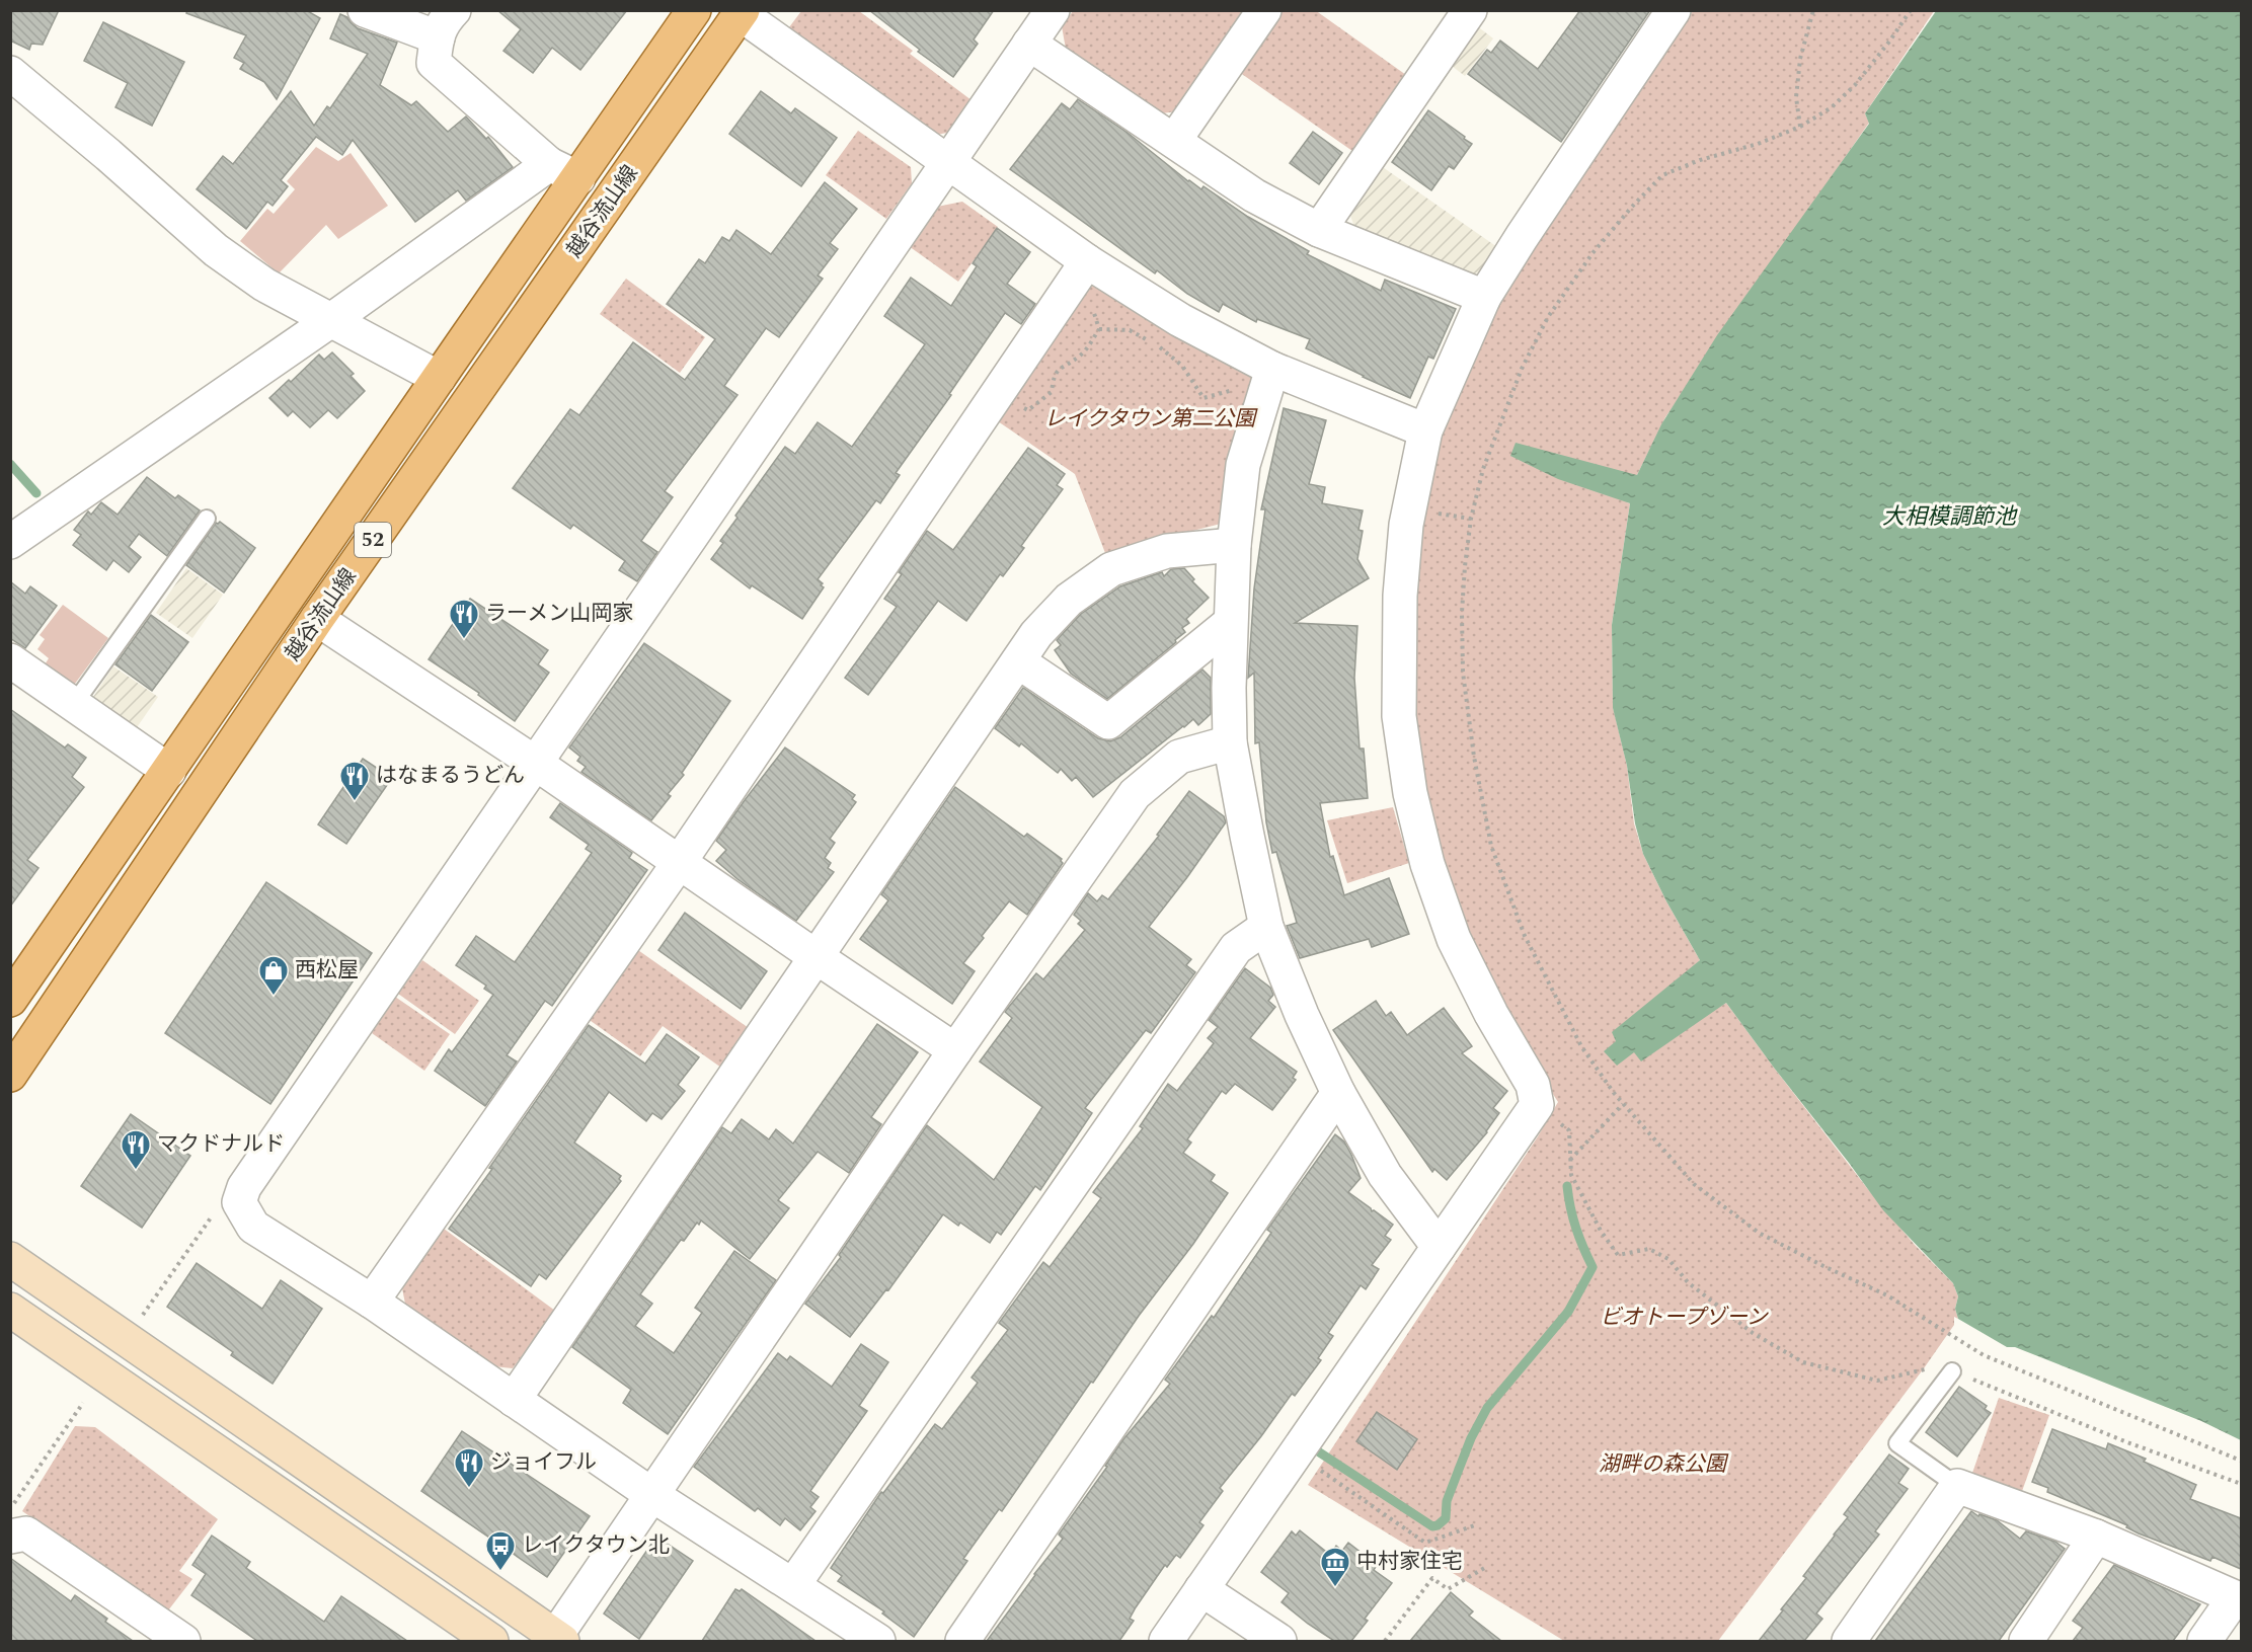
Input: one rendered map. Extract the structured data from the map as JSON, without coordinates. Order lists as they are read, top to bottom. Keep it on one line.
{"streets":{"main road":["越谷流山線","52"]},"water":["大相模調節池"],"parks":["レイクタウン第二公園","ビオトープゾーン","湖畔の森公園"],"places":{"restaurant":["ラーメン山岡家","はなまるうどん","マクドナルド","ジョイフル"],"shop":["西松屋"],"bus stop":["レイクタウン北"],"museum":["中村家住宅"]}}
